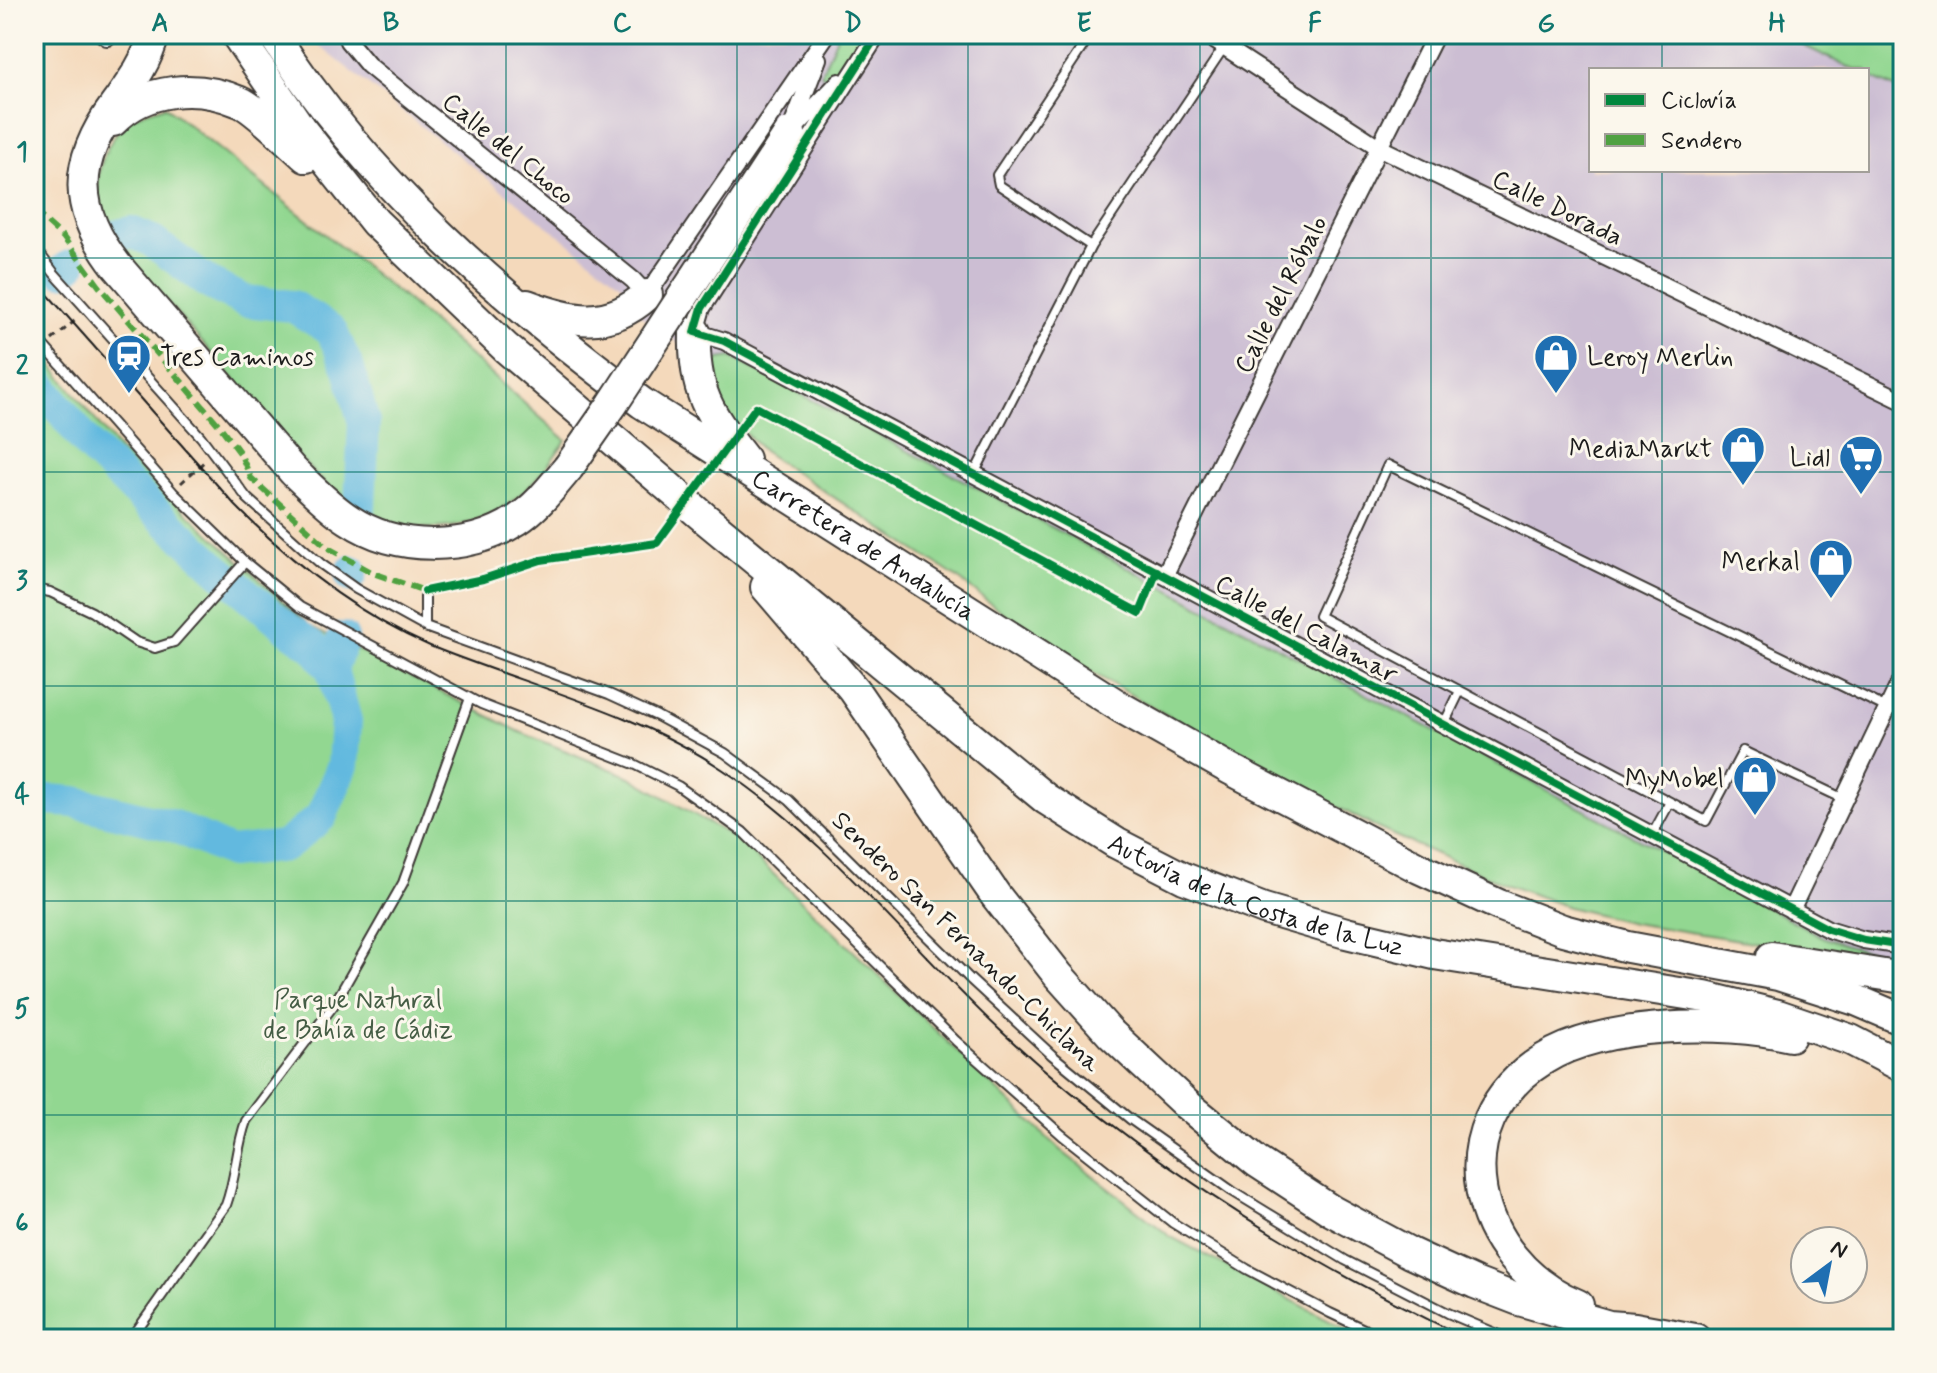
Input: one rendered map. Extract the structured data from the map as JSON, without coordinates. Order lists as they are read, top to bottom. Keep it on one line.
{"streets":{"highway":["Carretera de Andalucía","Autovía de la Costa de la Luz"],"street":["Calle del Choco","Calle Dorada","Calle del Róbalo","Calle del Calamar"],"lane":["Sendero San Fernando-Chiclana"]},"crossings":[["Calle Dorada","Calle del Róbalo"],["Calle del Róbalo","Calle del Calamar"]],"parks":["Parque Natural de Bahía de Cádiz"],"places":{"station":["Tres Caminos"],"shop":["Leroy Merlin","MediaMarkt","Merkal","MyMobel"],"supermarket":["Lidl"]},"legend":["Ciclovía","Sendero"],"north":"top right","grid":{"columns":["A","B","C","D","E","F","G","H"],"rows":["1","2","3","4","5","6"]}}
